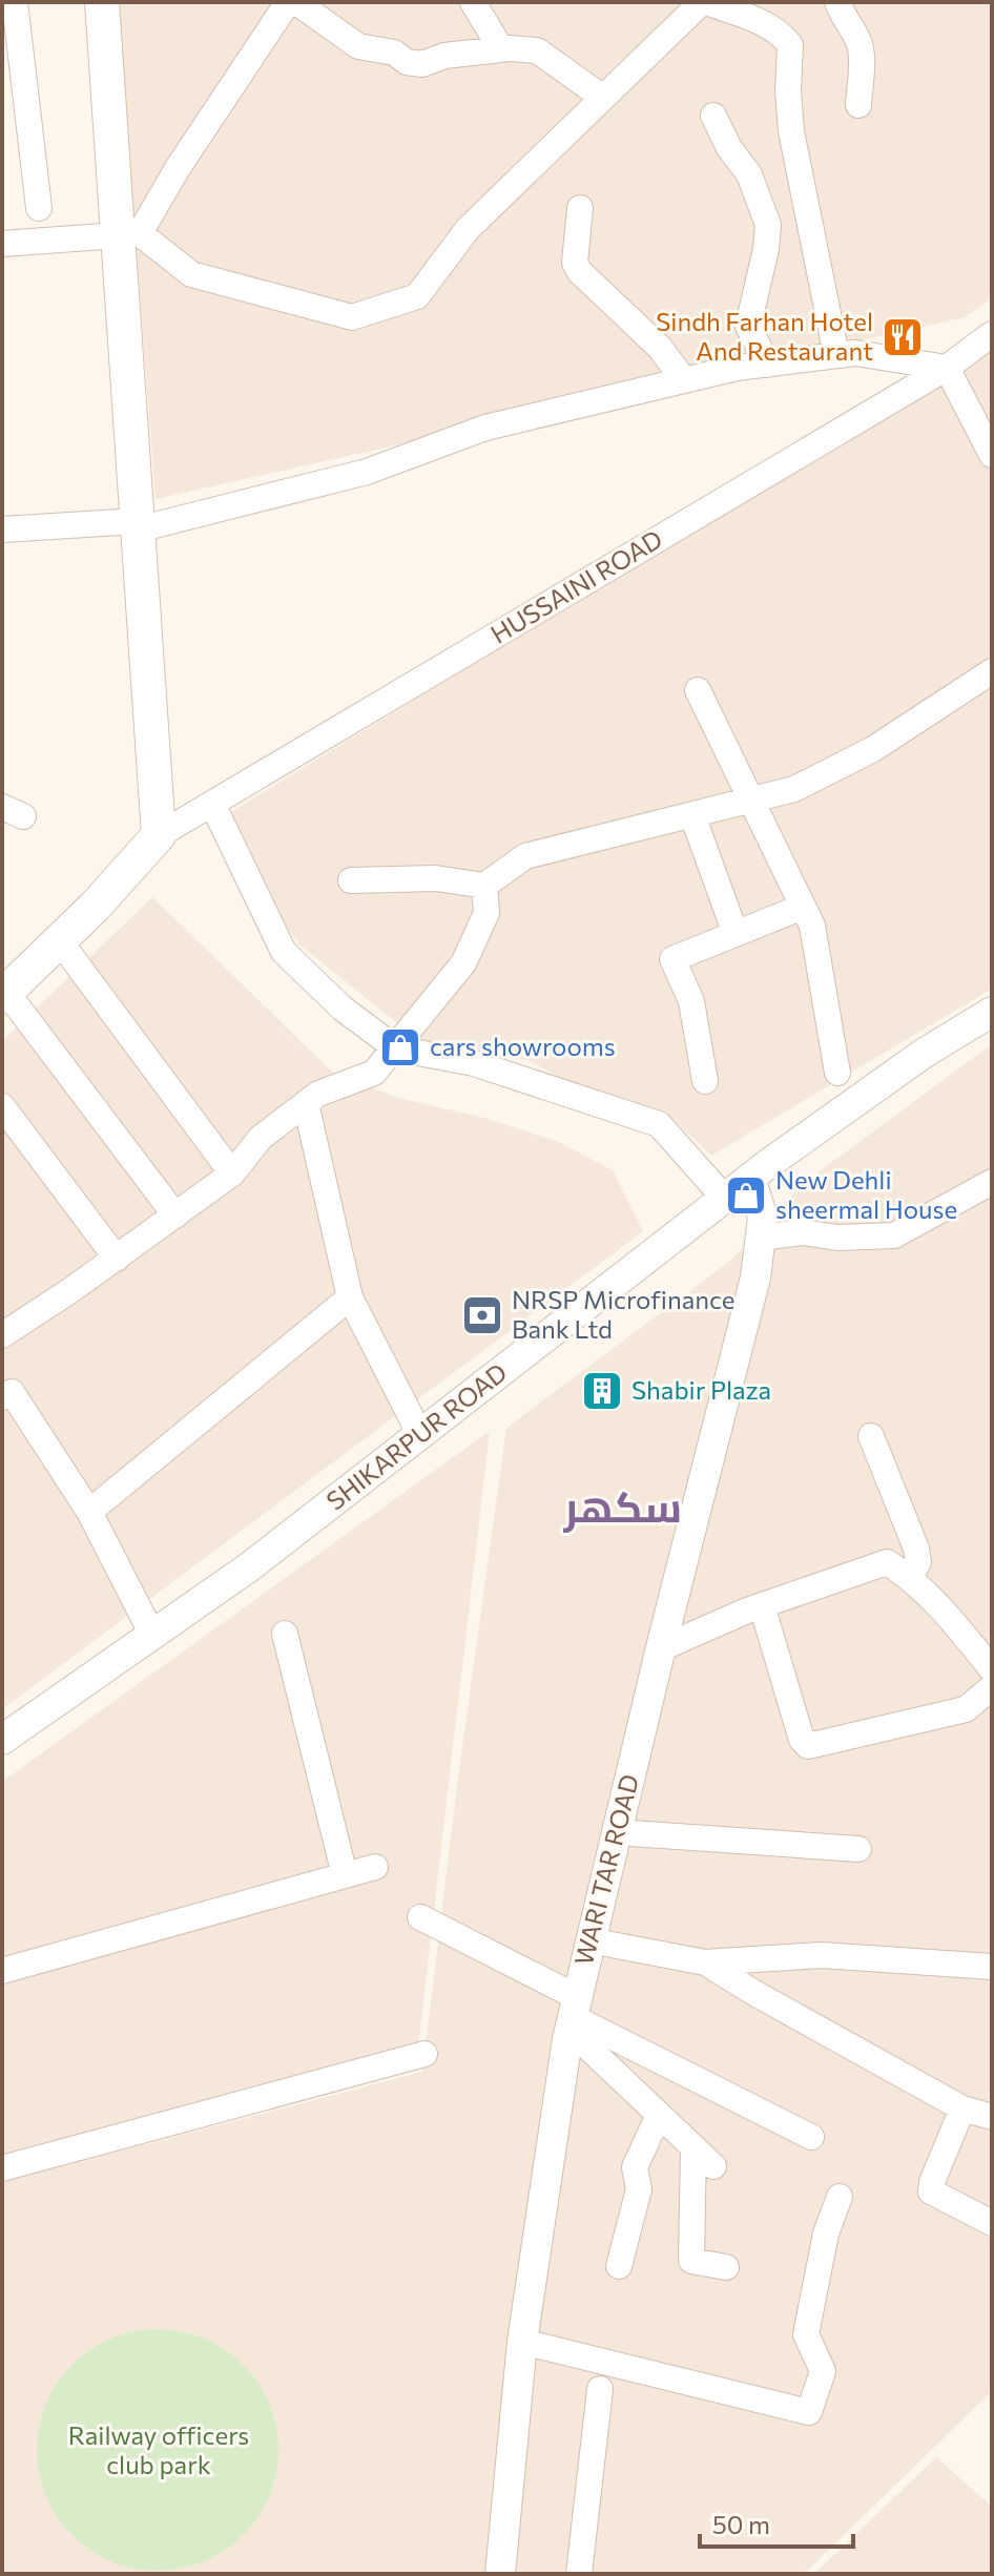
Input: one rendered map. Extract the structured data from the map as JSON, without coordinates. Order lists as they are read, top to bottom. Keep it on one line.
{"streets":{"street":["HUSSAINI ROAD","SHIKARPUR ROAD","WARI TAR ROAD"]},"crossings":[["SHIKARPUR ROAD","WARI TAR ROAD"]],"districts":["سکھر"],"parks":["Railway officers club park"],"places":{"restaurant":["Sindh Farhan Hotel And Restaurant"],"shop":["cars showrooms","New Dehli sheermal House"],"bank":["NRSP Microfinance Bank Ltd"],"building":["Shabir Plaza"]},"scale_bar":"50 m"}
